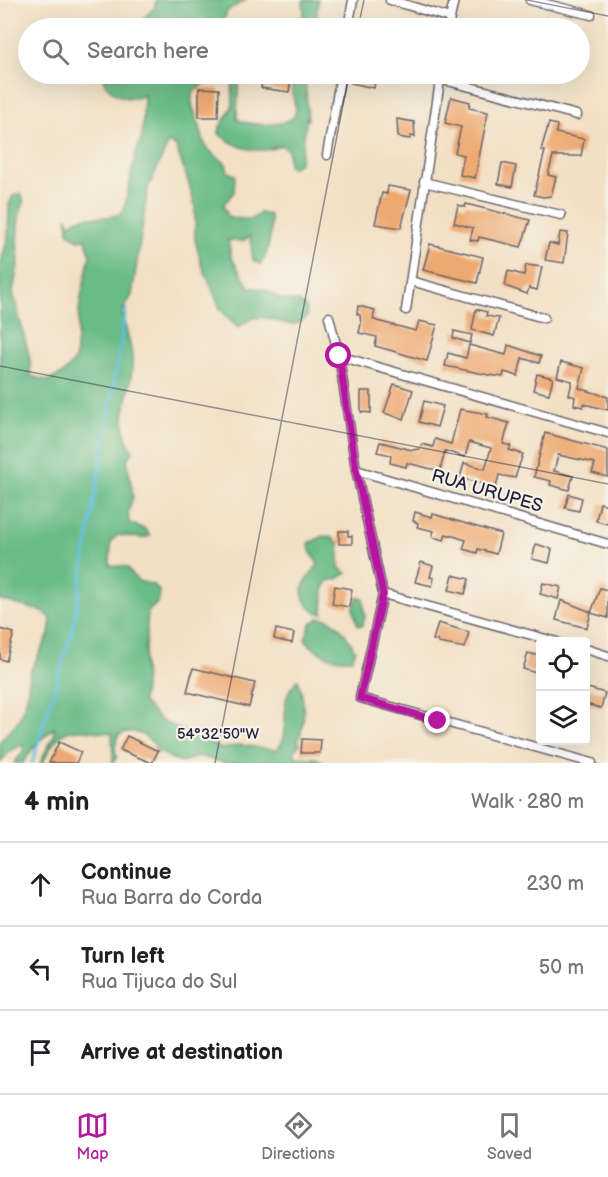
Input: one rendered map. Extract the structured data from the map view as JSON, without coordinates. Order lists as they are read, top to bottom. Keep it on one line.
{"streets":{"street":["RUA URUPES"]},"page":{"search":"Search here","heading":["4 min","Walk · 280 m"],"list":[["Continue","Rua Barra do Corda","230 m"],["Turn left","Rua Tijuca do Sul","50 m"],"Arrive at destination"],"nav":["Map","Directions","Saved"]},"coordinates":["54°32'50\"W"]}
